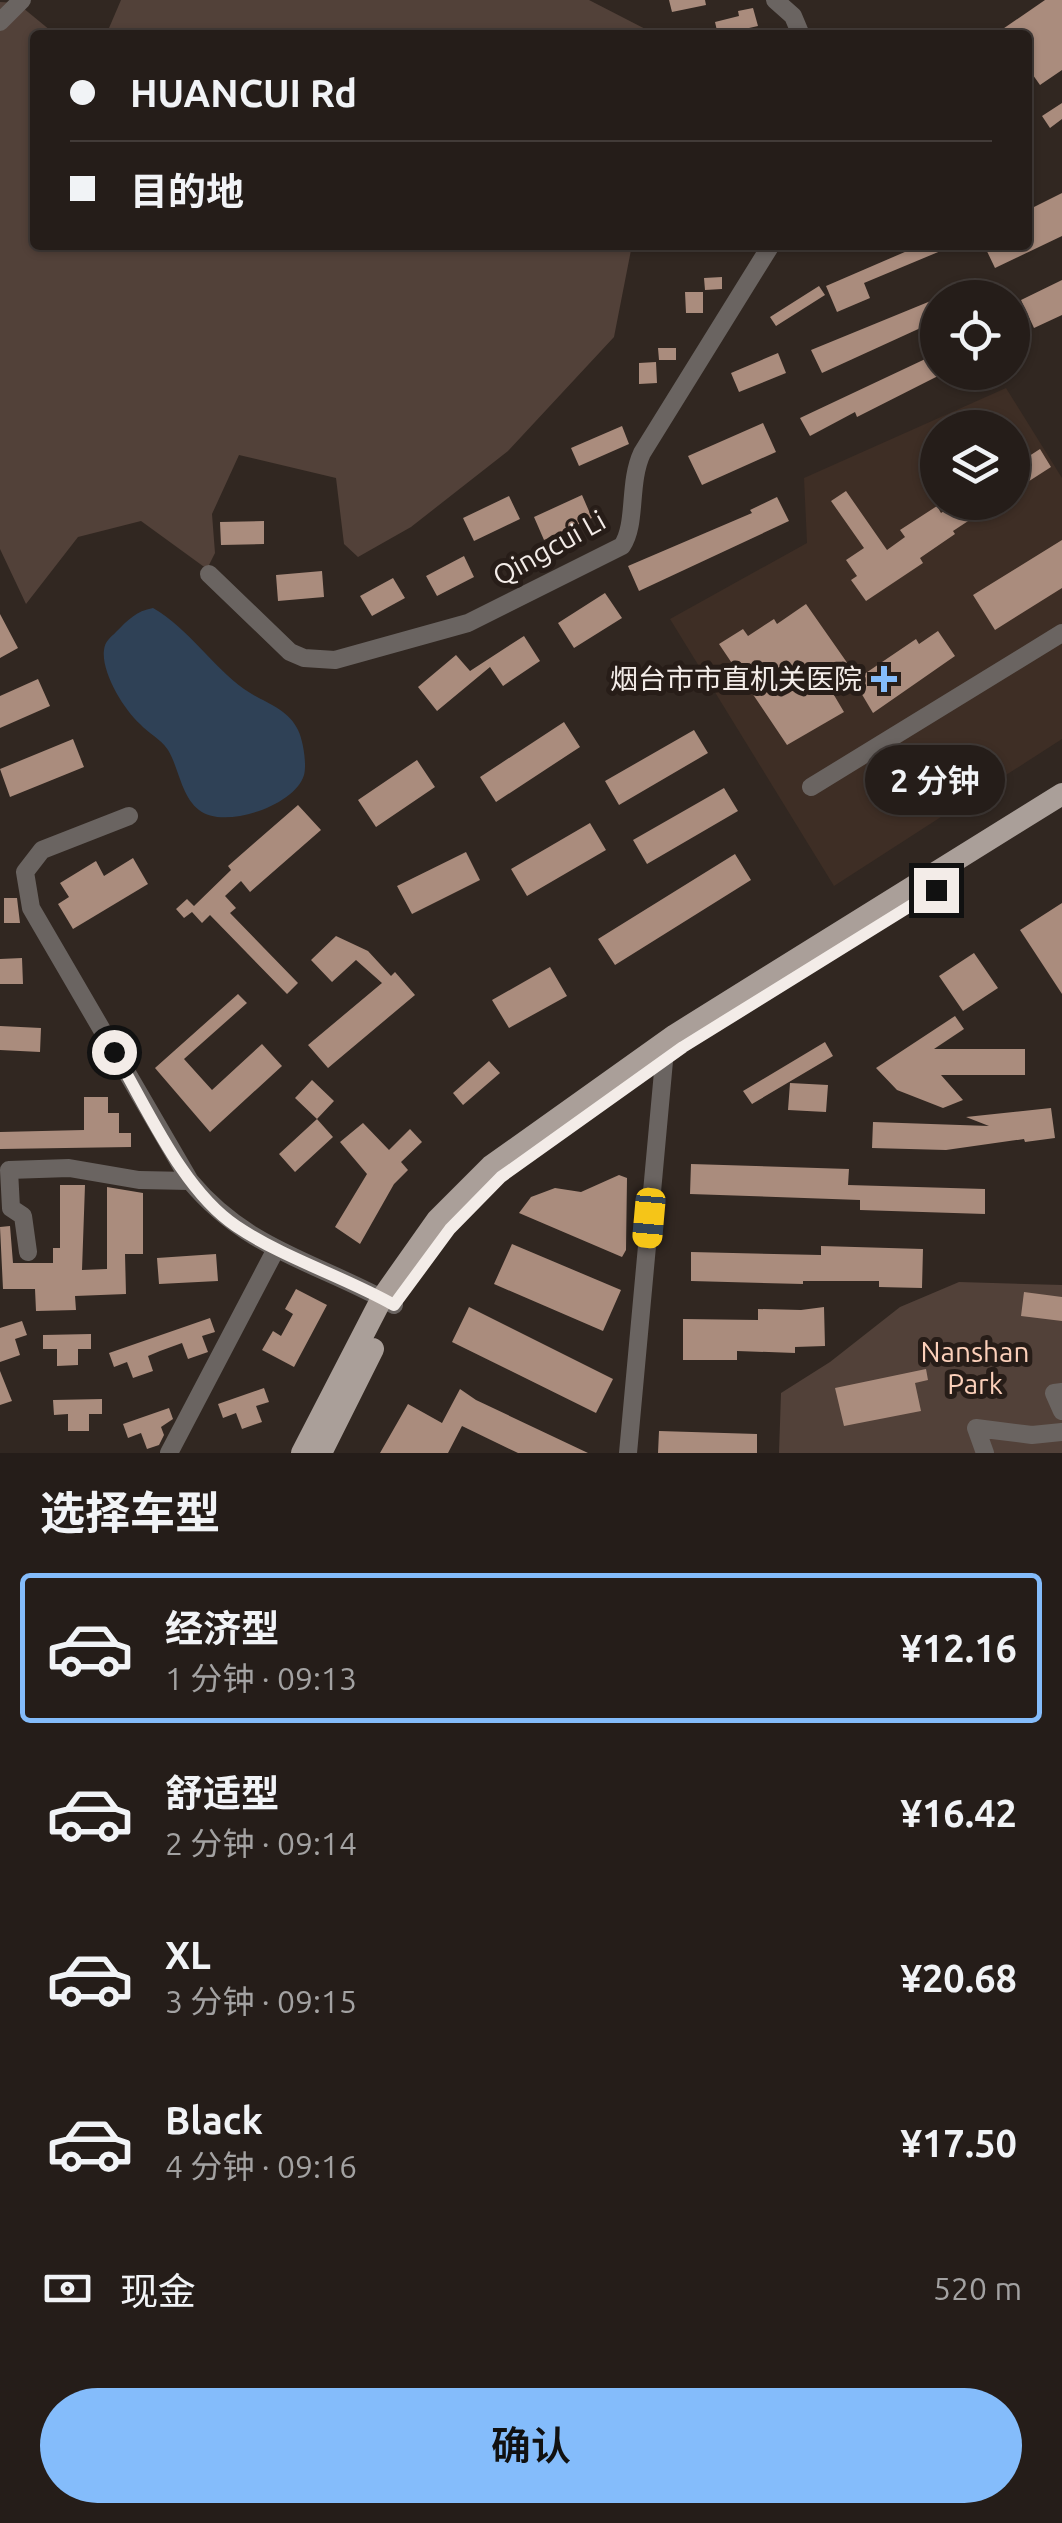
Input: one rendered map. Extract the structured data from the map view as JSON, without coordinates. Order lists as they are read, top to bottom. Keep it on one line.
{"streets":{"street":["Qingcui Li"]},"parks":["Nanshan Park"],"places":{"health":["烟台市市直机关医院"]},"page":{"banner":["HUANCUI Rd","目的地"],"bubble":"2 分钟","heading":"选择车型","list":[{"name":"经济型","note":"1 分钟 · 09:13","value":"¥12.16"},{"name":"舒适型","note":"2 分钟 · 09:14","value":"¥16.42"},{"name":"XL","note":"3 分钟 · 09:15","value":"¥20.68"},{"name":"Black","note":"4 分钟 · 09:16","value":"¥17.50"}],"pay":["现金","520 m"],"buttons":"确认"}}
